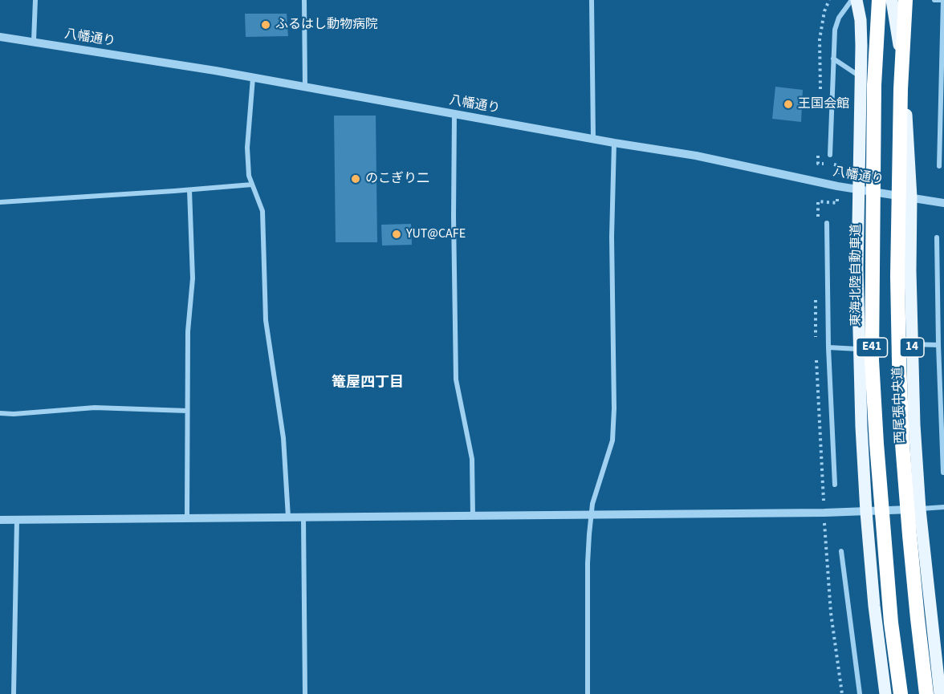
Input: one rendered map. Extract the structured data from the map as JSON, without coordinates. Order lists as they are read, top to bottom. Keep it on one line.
{"streets":{"highway":["東海北陸自動車道","E41"],"main road":["14","西尾張中央道"],"street":["八幡通り"]},"crossings":[["八幡通り","西尾張中央道"]],"districts":["篭屋四丁目"],"places":["ふるはし動物病院","王国会館","のこぎり二","YUT@CAFE"]}
